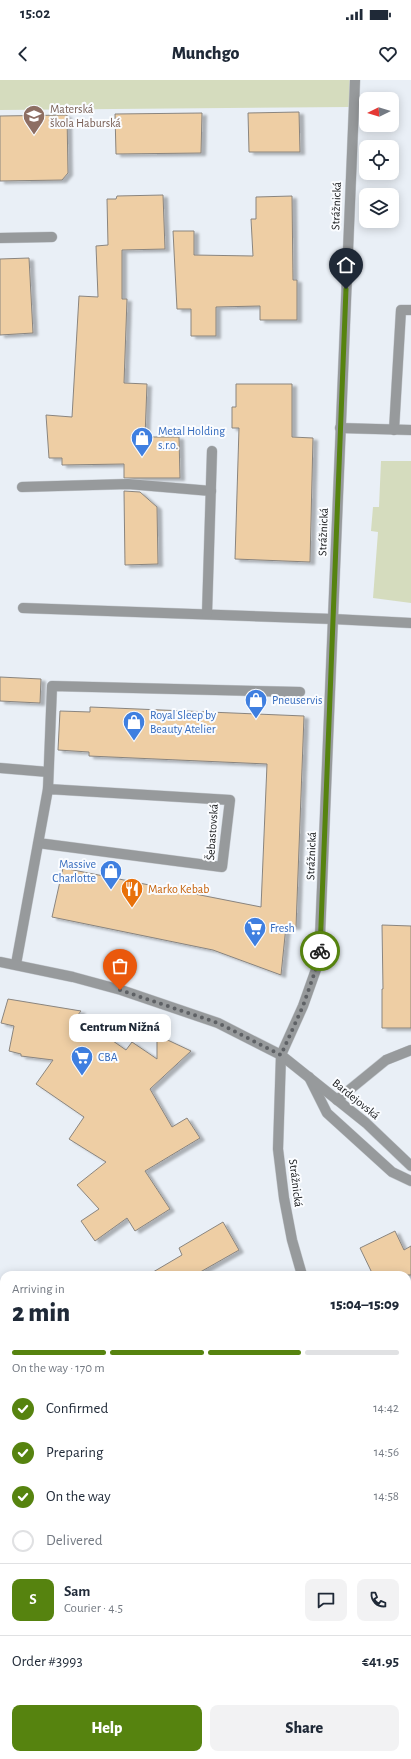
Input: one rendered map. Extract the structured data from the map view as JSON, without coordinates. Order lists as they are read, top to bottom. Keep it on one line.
{"streets":{"street":["Strážnická","Šebastovská","Bardejovská"]},"crossings":[["Strážnická","Bardejovská"]],"places":{"school or university":["Materská škola Haburská"],"shop":["Metal Holding s.r.o.","Pneuservis","Royal Sleep by Beauty Atelier","Massive Charlotte"],"restaurant":["Marko Kebab"],"supermarket":["Fresh","CBA"],"other":["Centrum Nižná"]},"north":"left","page":{"status":"15:02","header":"Munchgo","bubble":"Centrum Nižná","heading":["2 min","Arriving in","15:04–15:09"],"panel":["Sam","Courier · 4.5","Order #3993","€41.95"],"bar":"On the way · 170 m","list":[["Confirmed","14:42"],["Preparing","14:56"],["On the way","14:58"],"Delivered"],"round":"S","buttons":["Help","Share"]}}
